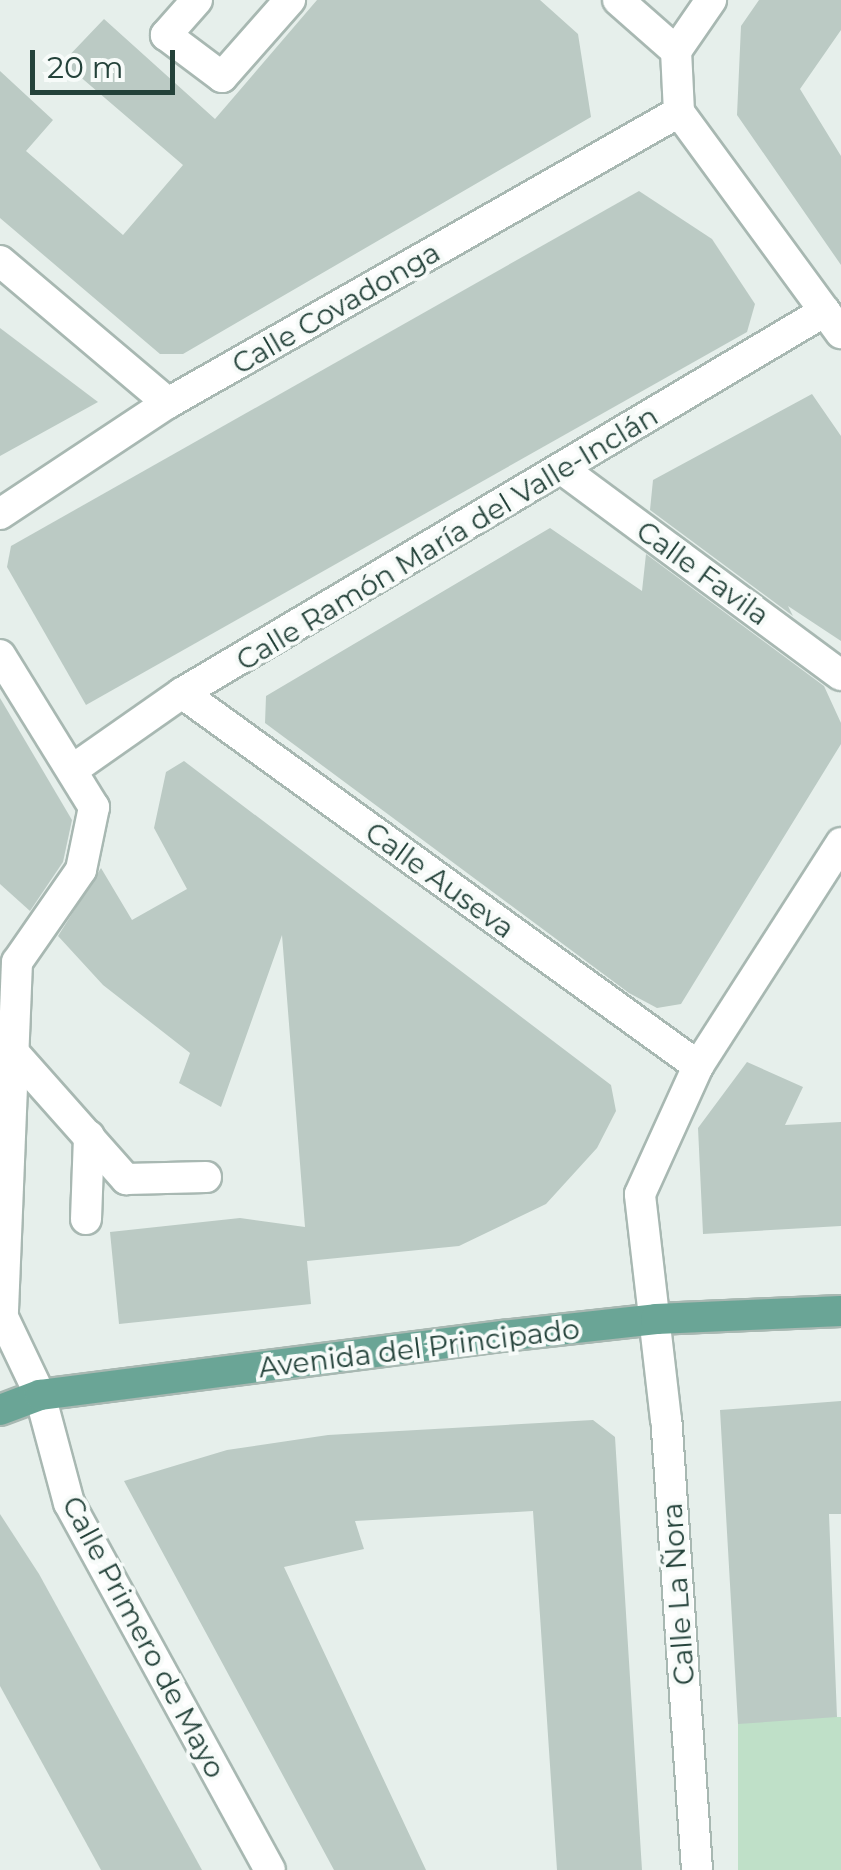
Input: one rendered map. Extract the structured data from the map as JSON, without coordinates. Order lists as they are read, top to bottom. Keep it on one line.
{"streets":{"main road":["Avenida del Principado"],"street":["Calle Covadonga","Calle Ramón María del Valle-Inclán","Calle Favila","Calle Auseva","Calle La Ñora","Calle Primero de Mayo"]},"crossings":[["Calle Ramón María del Valle-Inclán","Calle Favila"],["Calle Ramón María del Valle-Inclán","Calle Auseva"],["Calle Auseva","Calle La Ñora"],["Avenida del Principado","Calle La Ñora"],["Avenida del Principado","Calle Primero de Mayo"]],"scale_bar":"20 m"}
